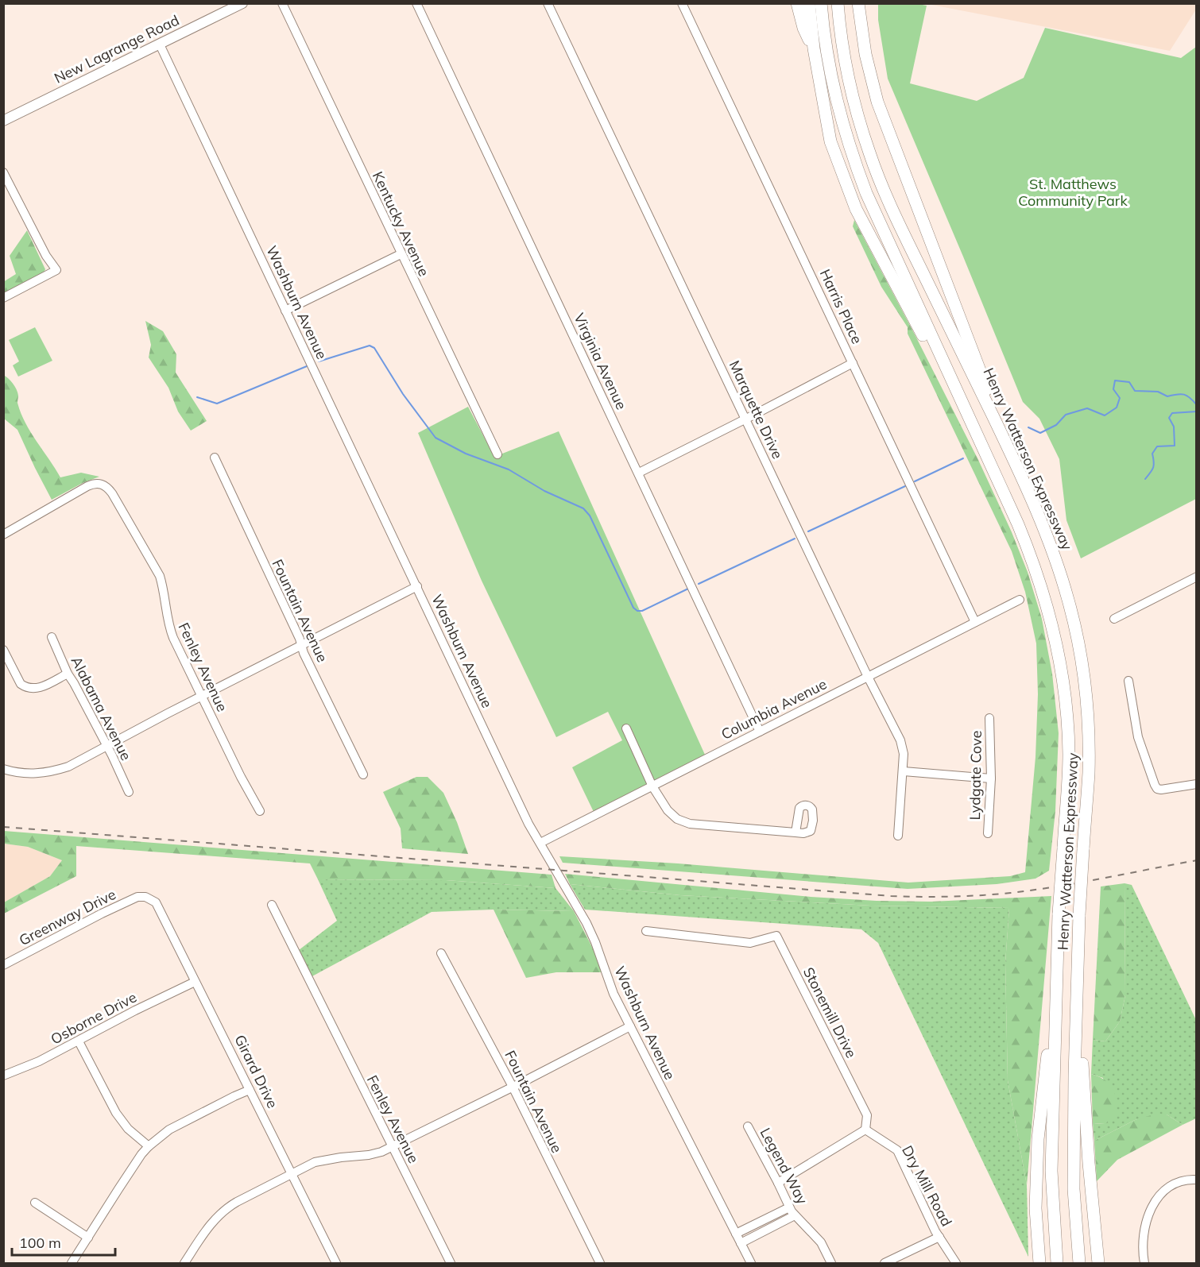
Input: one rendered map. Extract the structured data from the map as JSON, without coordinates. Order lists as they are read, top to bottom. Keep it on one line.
{"streets":{"highway":["Henry Watterson Expressway"],"main road":["New Lagrange Road"],"street":["Kentucky Avenue","Washburn Avenue","Harris Place","Virginia Avenue","Marquette Drive","Fountain Avenue","Fenley Avenue","Alabama Avenue","Columbia Avenue","Lydgate Cove","Greenway Drive","Stonemill Drive","Osborne Drive","Girard Drive","Legend Way","Dry Mill Road"]},"crossings":[["New Lagrange Road","Washburn Avenue"],["Washburn Avenue","Columbia Avenue"],["Harris Place","Columbia Avenue"],["Virginia Avenue","Columbia Avenue"],["Marquette Drive","Columbia Avenue"],["Greenway Drive","Girard Drive"],["Stonemill Drive","Dry Mill Road"],["Osborne Drive","Girard Drive"]],"parks":["St. Matthews Community Park"],"scale_bar":"100 m"}
